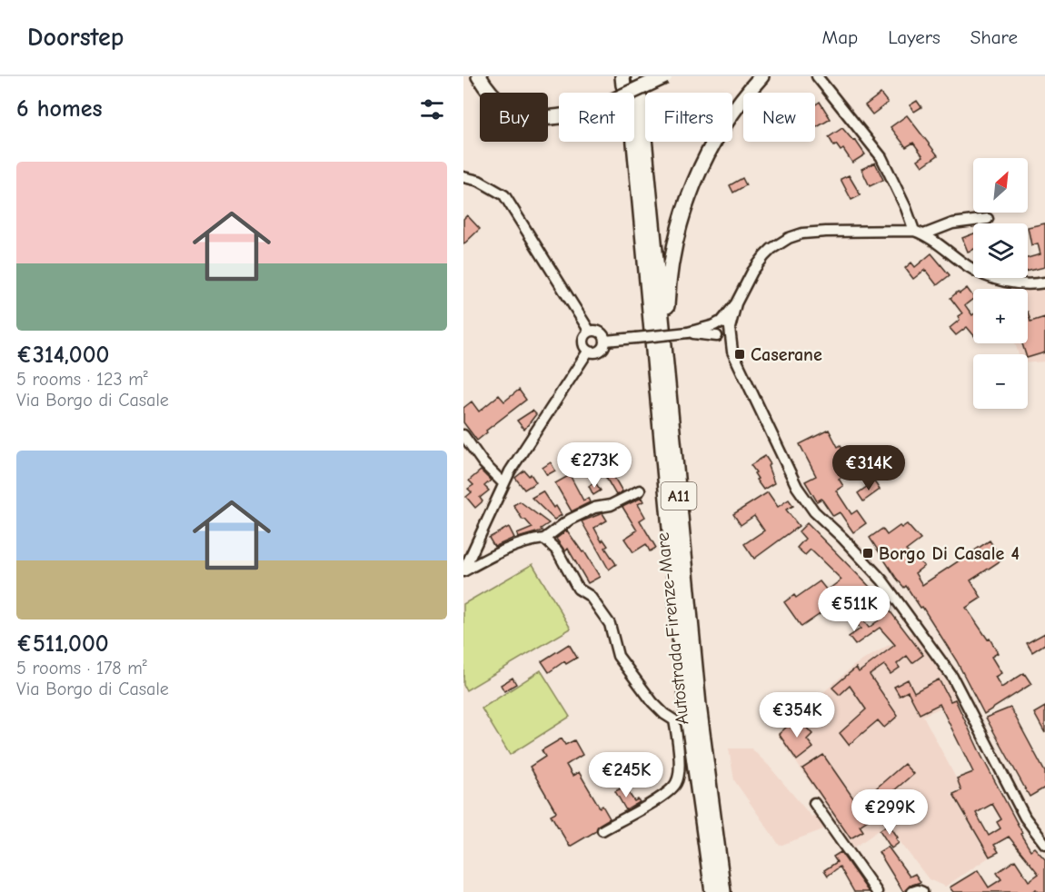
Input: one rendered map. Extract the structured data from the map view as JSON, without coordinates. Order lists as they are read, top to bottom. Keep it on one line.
{"streets":{"highway":["A11","Autostrada Firenze-Mare"]},"places":{"transit":["Caserane","Borgo Di Casale 4"]},"north":"top right","page":{"header":"Doorstep","nav":["Map","Layers","Share"],"heading":"6 homes","chip":["Buy","Rent","Filters","New"],"list":[{"name":"€314,000","note":"5 rooms · 123 m² · Via Borgo di Casale"},{"name":"€511,000","note":"5 rooms · 178 m² · Via Borgo di Casale"}],"map_buttons":["+","−"],"price":["€273K","€314K","€511K","€354K","€245K","€299K"]}}
